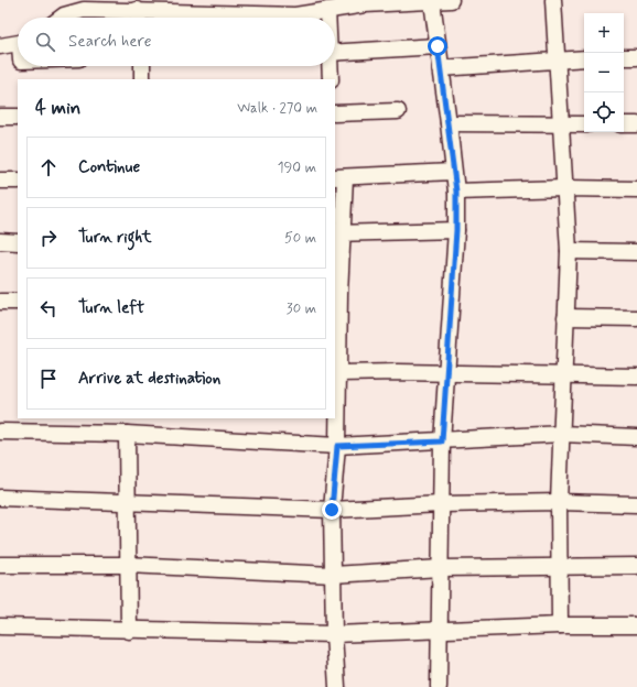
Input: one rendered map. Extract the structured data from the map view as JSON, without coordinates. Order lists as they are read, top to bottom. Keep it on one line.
{"page":{"map_buttons":["+","−"],"search":"Search here","heading":["4 min","Walk · 270 m"],"list":[["Continue","190 m"],["Turn right","50 m"],["Turn left","30 m"],"Arrive at destination"]}}
